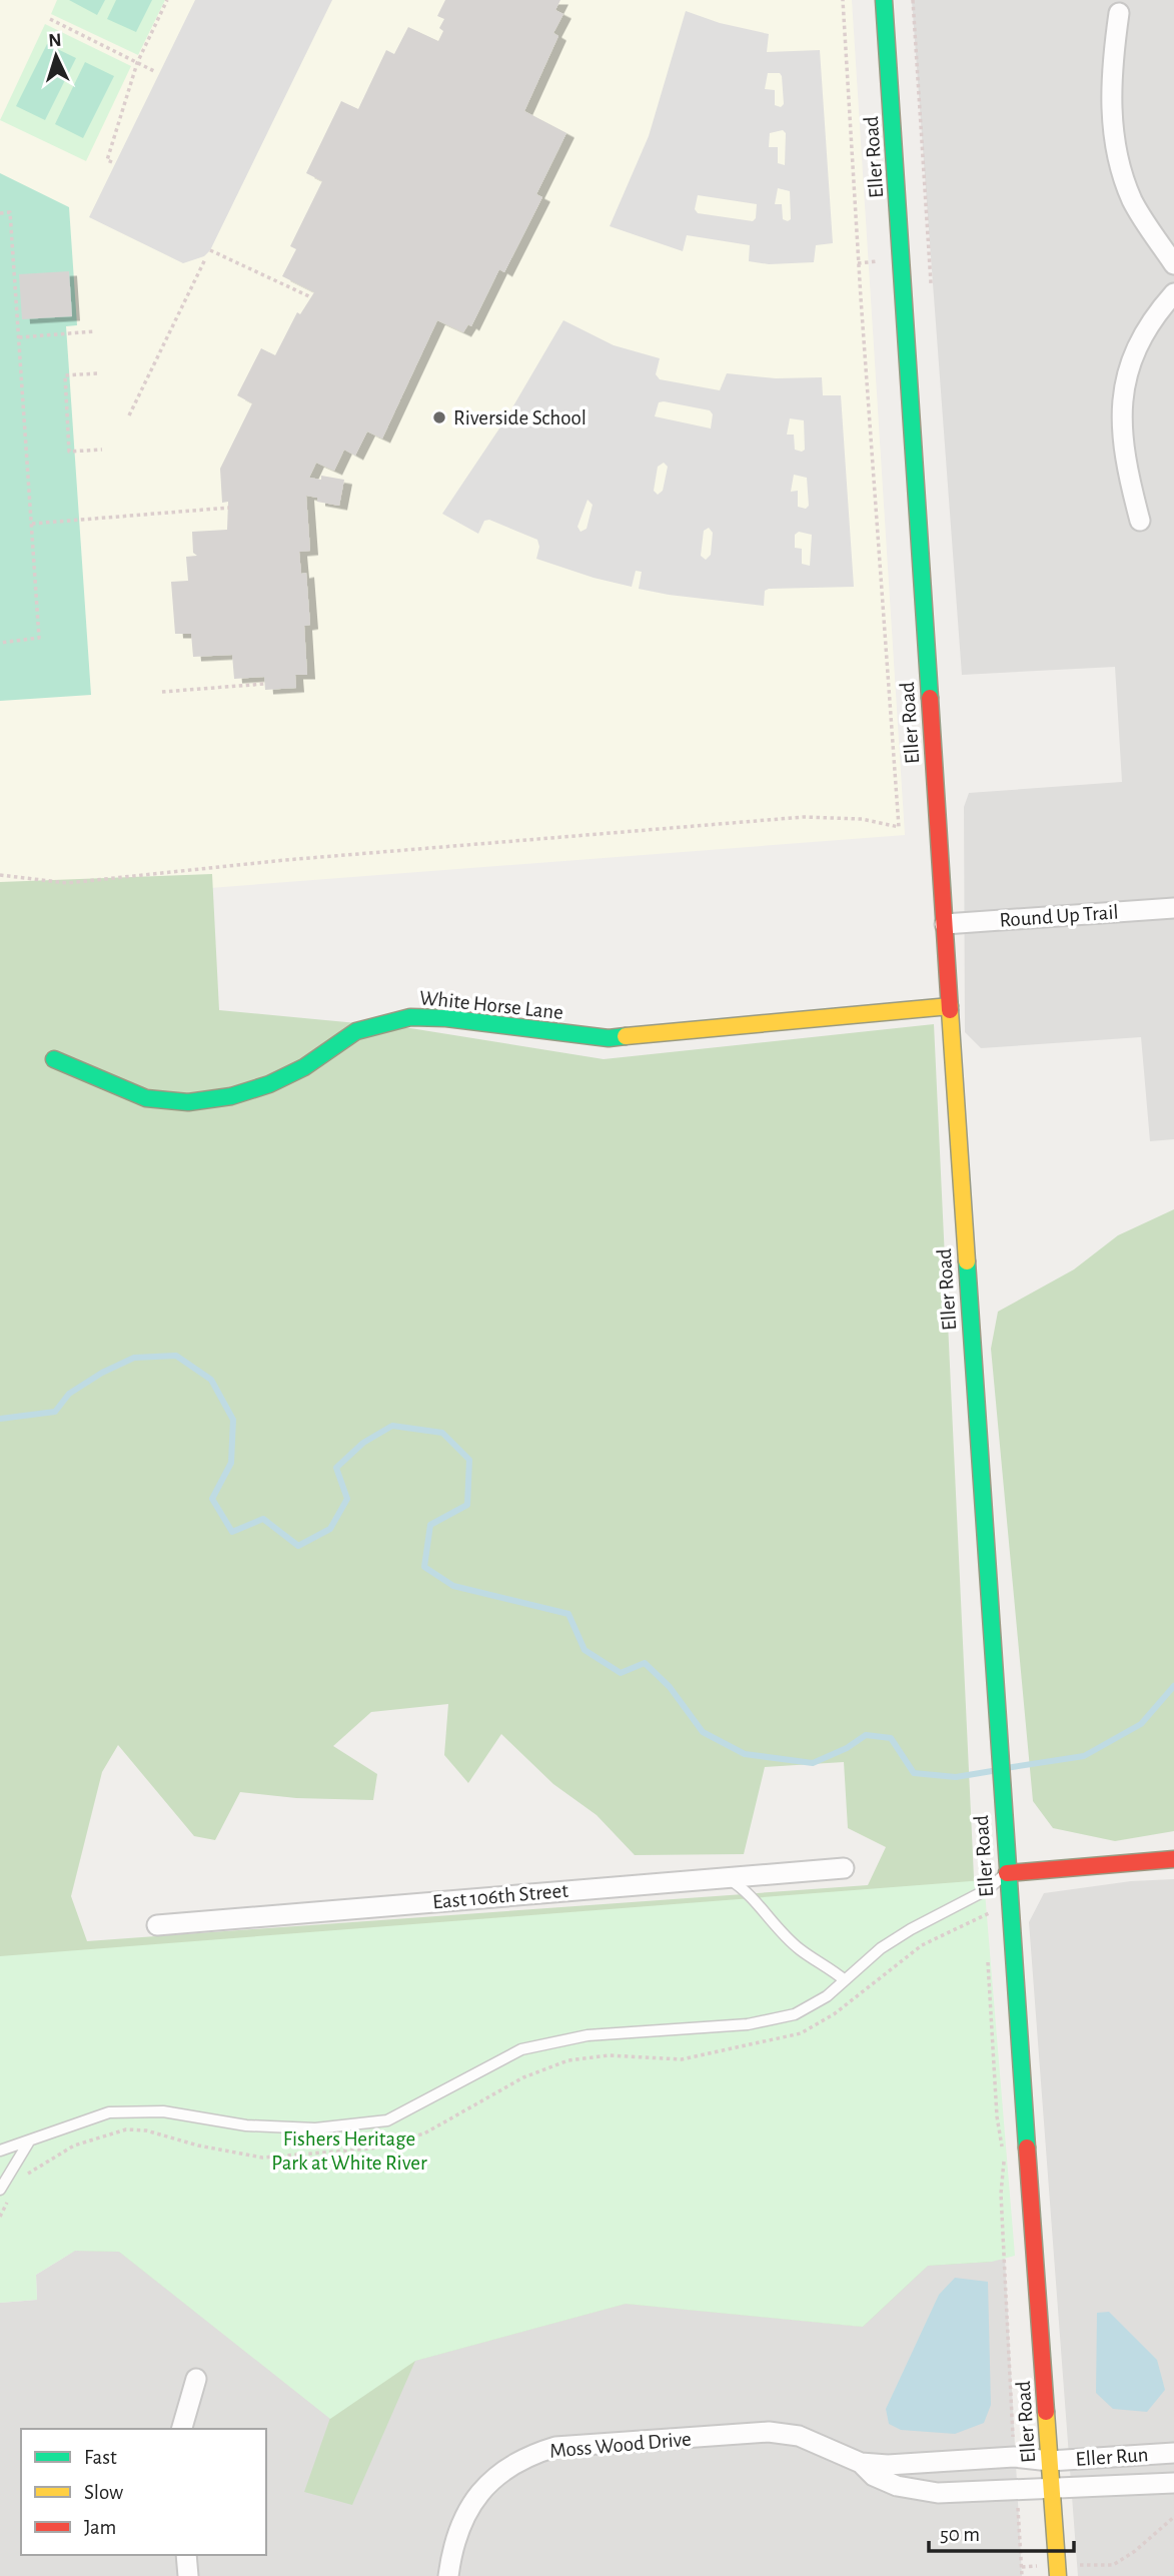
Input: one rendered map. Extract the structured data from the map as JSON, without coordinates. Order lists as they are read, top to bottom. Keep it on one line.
{"streets":{"street":["Eller Road","Round Up Trail","White Horse Lane","East 106th Street","Moss Wood Drive","Eller Run"]},"crossings":[["Eller Road","Round Up Trail"],["Eller Road","White Horse Lane"],["Eller Road","Moss Wood Drive"],["Eller Road","Eller Run"],["Moss Wood Drive","Eller Run"]],"parks":["Fishers Heritage Park at White River"],"places":["Riverside School"],"legend":["Fast","Slow","Jam"],"scale_bar":"50 m","north":"top"}
